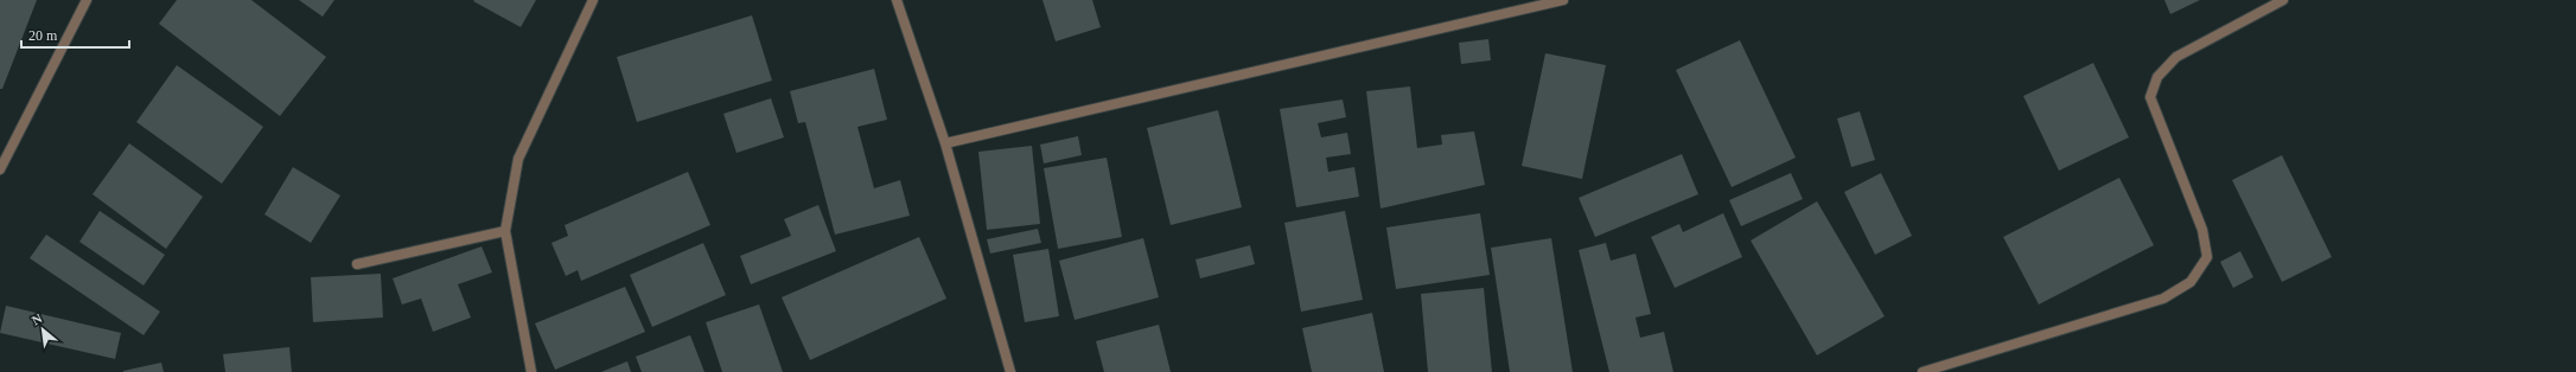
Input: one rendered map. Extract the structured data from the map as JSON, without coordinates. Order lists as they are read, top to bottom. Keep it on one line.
{"scale_bar":"20 m","north":"top left"}
